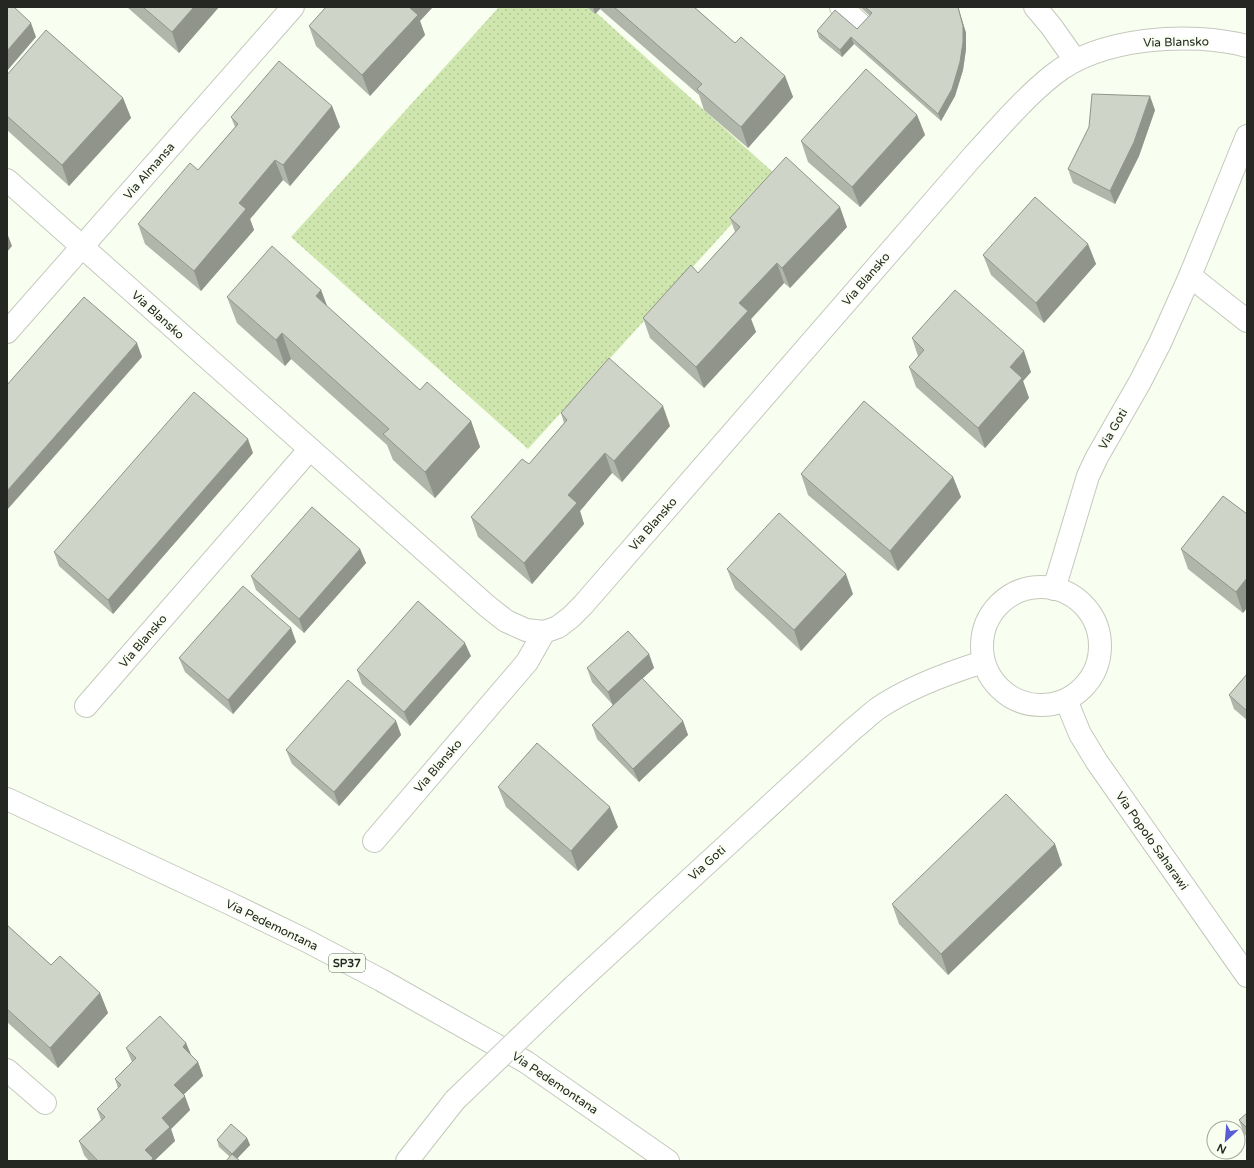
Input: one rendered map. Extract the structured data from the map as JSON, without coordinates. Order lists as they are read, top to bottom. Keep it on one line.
{"streets":{"street":["Via Blansko","Via Almansa","Via Goti","Via Popolo Saharawi","Via Pedemontana","SP37"]},"crossings":[["Via Blansko","Via Almansa"],["Via Goti","Via Popolo Saharawi"]],"north":"bottom left"}
